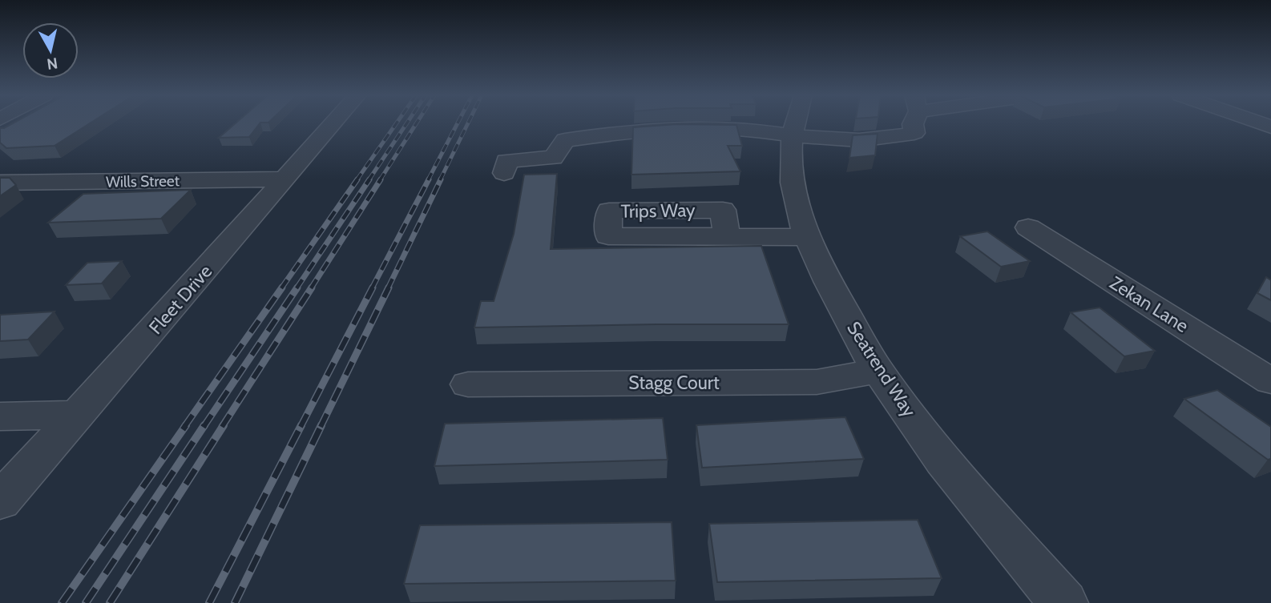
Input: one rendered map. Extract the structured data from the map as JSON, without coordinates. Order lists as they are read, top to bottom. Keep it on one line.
{"streets":{"street":["Wills Street","Fleet Drive","Zekan Lane","Seatrend Way","Stagg Court"]},"crossings":[["Wills Street","Fleet Drive"],["Seatrend Way","Stagg Court"]],"north":"bottom"}
